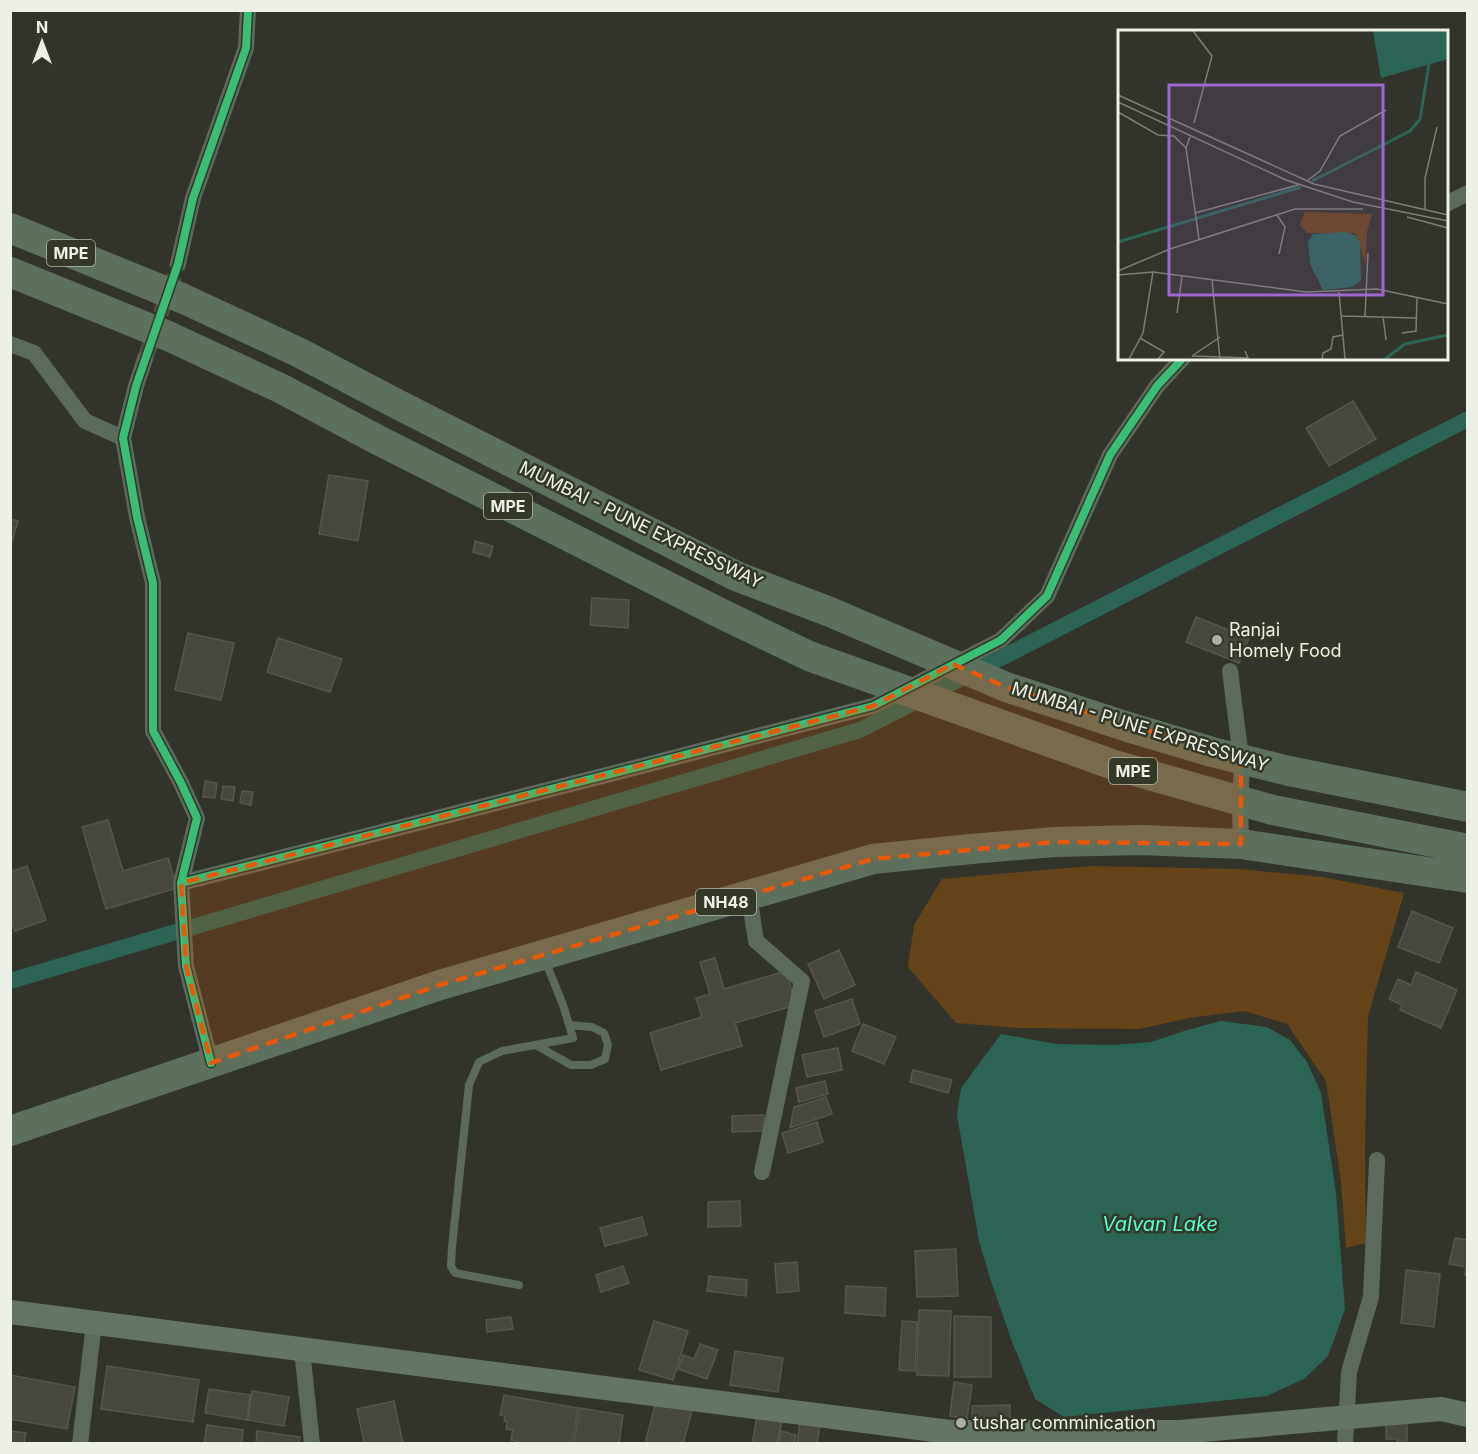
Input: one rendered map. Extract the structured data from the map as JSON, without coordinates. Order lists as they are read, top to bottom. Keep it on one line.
{"streets":{"highway":["MPE","MUMBAI - PUNE EXPRESSWAY","NH48"]},"water":["Valvan Lake"],"places":["Ranjai Homely Food","tushar comminication"],"north":"top"}
